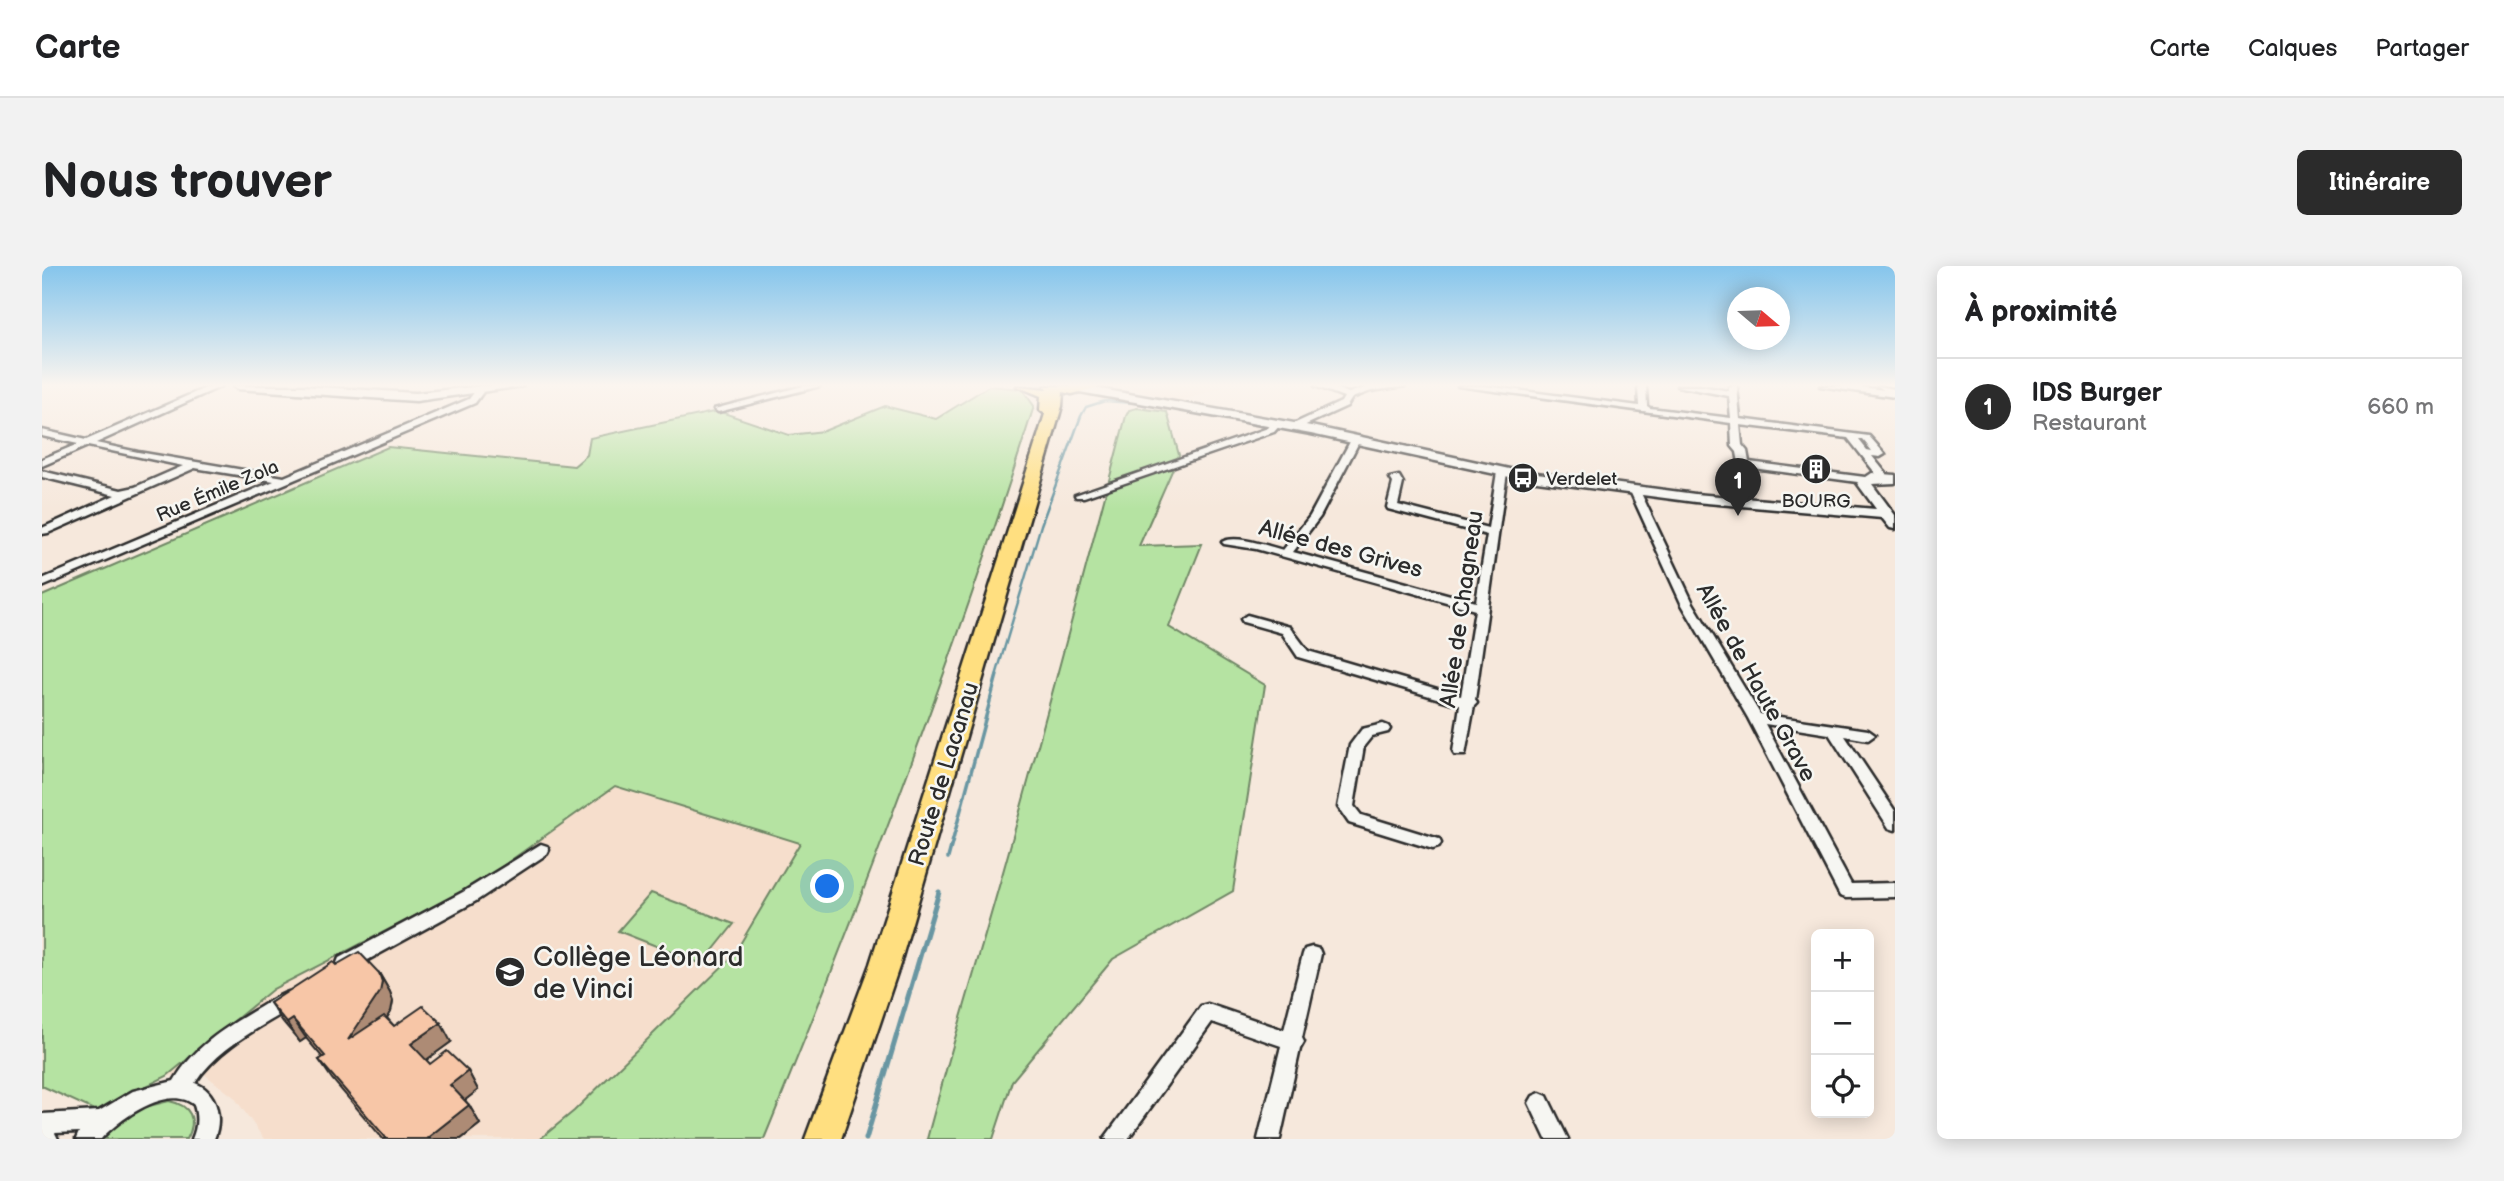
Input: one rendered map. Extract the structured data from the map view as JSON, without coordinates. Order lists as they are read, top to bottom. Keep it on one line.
{"streets":{"main road":["Route de Lacanau"],"street":["Rue Émile Zola","Allée des Grives","Allée de Chagneau","Allée de Haute Grave"]},"crossings":[["Allée des Grives","Allée de Chagneau"]],"places":{"building":["BOURG"],"bus stop":["Verdelet"],"school or university":["Collège Léonard de Vinci"]},"north":"right","page":{"header":"Carte","nav":["Carte","Calques","Partager"],"buttons":"Itinéraire","title":"Nous trouver","heading":"À proximité","list":[{"mark":"1","name":"lDS Burger","note":"Restaurant","value":"660 m"}],"pins":"1","map_buttons":["+","−"]}}
